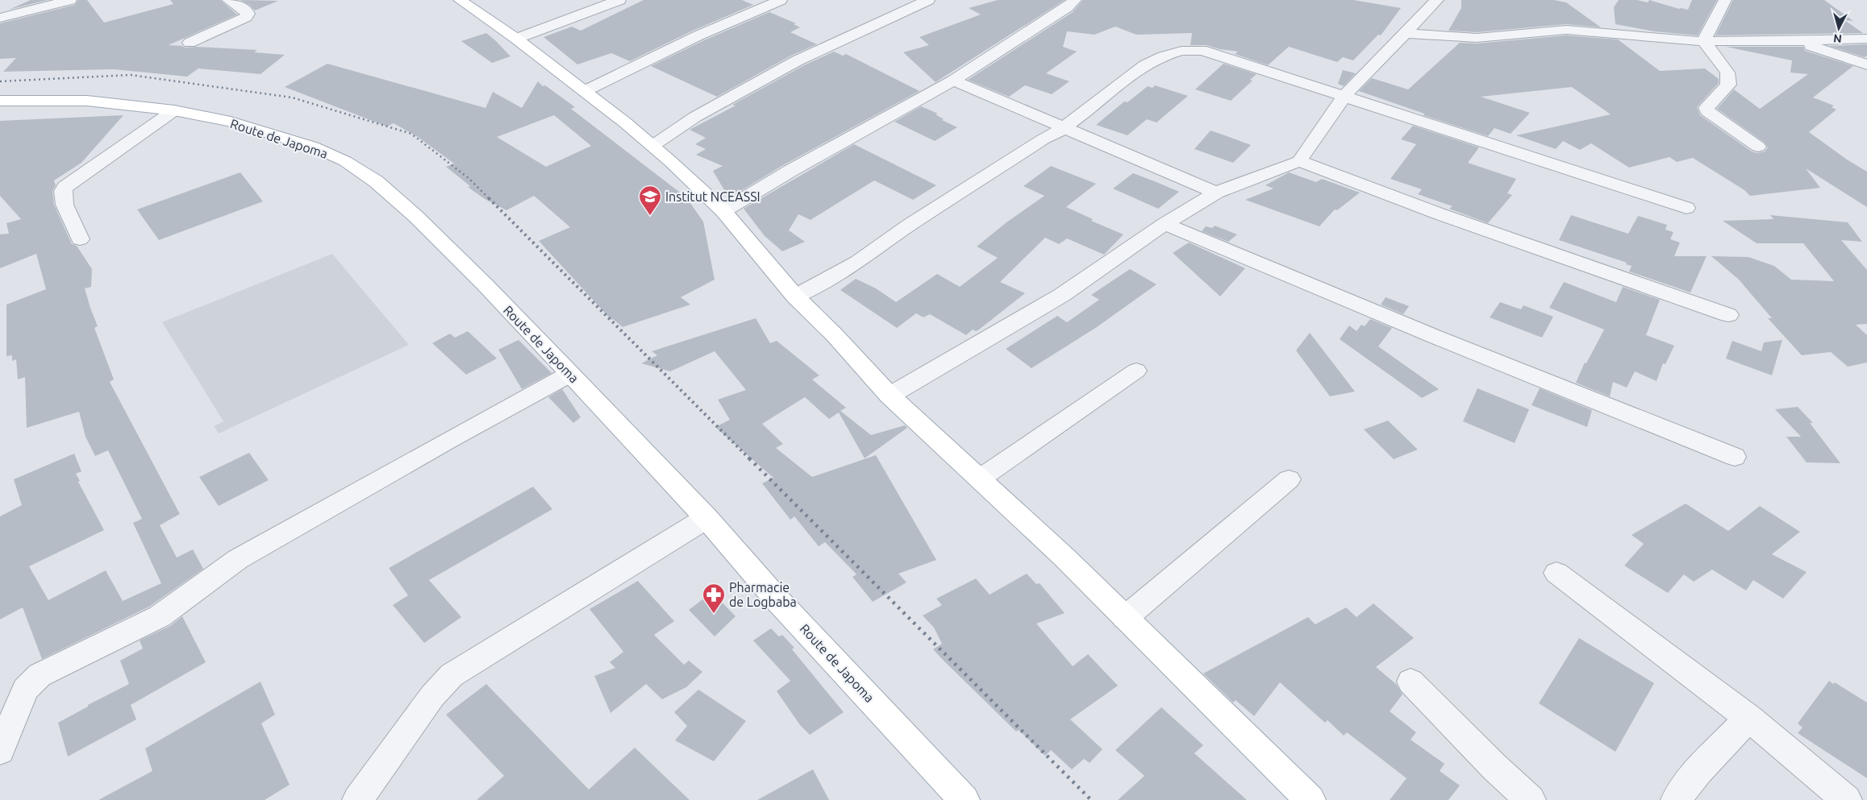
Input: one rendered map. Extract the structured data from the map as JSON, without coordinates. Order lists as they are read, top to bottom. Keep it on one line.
{"streets":{"main road":["Route de Japoma"]},"places":{"school or university":["Institut NCEASSI"],"pharmacy":["Pharmacie de Logbaba"]},"north":"bottom"}
